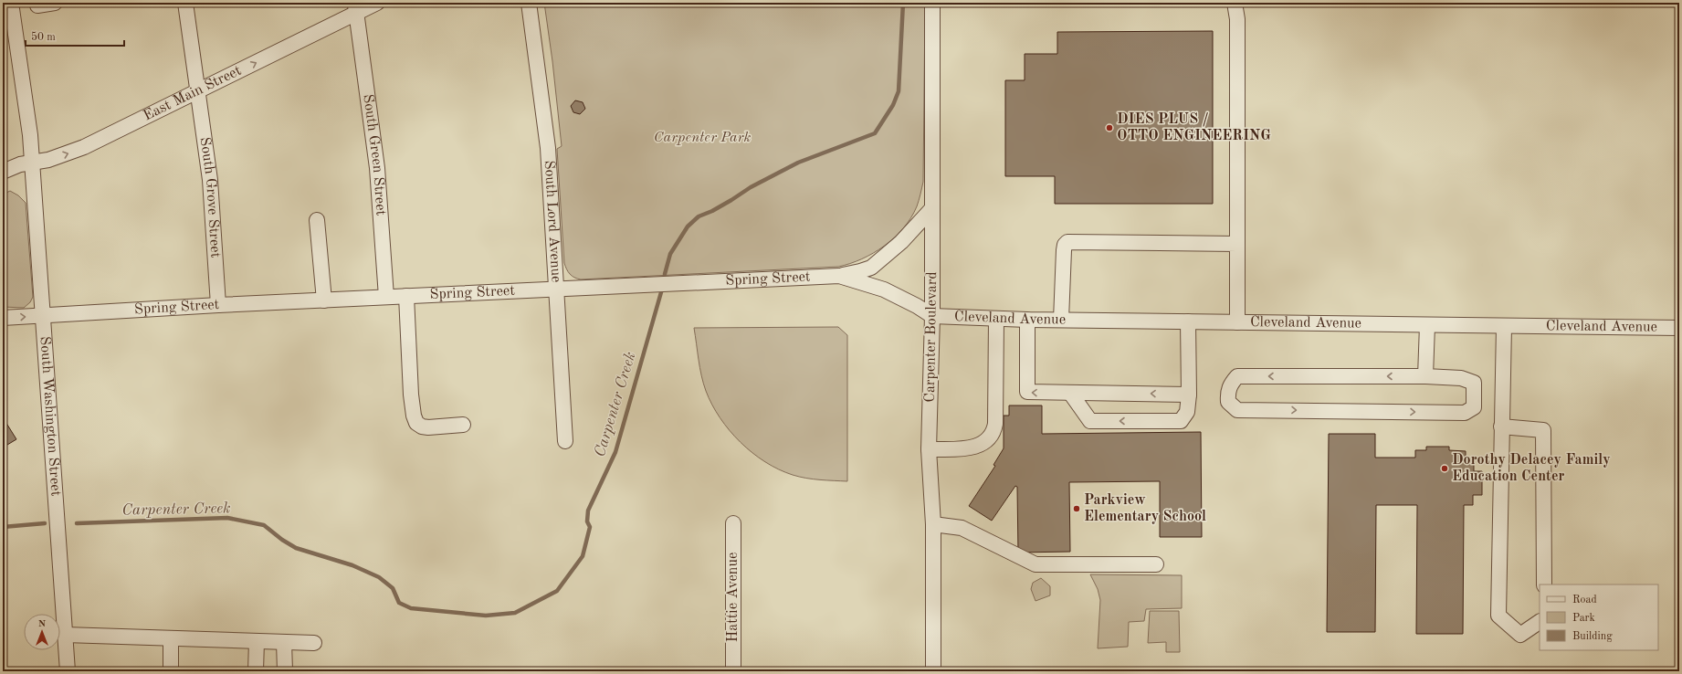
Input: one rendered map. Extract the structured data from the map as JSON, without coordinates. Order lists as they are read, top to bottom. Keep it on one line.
{"streets":{"street":["East Main Street","South Green Street","South Grove Street","South Lord Avenue","Spring Street","Cleveland Avenue","Carpenter Boulevard","South Washington Street","Hattie Avenue"]},"crossings":[["East Main Street","South Green Street"],["East Main Street","South Grove Street"],["East Main Street","South Washington Street"],["South Green Street","Spring Street"],["South Grove Street","Spring Street"],["South Lord Avenue","Spring Street"],["Spring Street","Cleveland Avenue"],["Spring Street","Carpenter Boulevard"],["Spring Street","South Washington Street"],["Cleveland Avenue","Carpenter Boulevard"]],"one_way":["East Main Street"],"water":["Carpenter Creek"],"parks":["Carpenter Park"],"places":["DIES PLUS / OTTO ENGINEERING","Dorothy Delacey Family Education Center","Parkview Elementary School"],"legend":["Road","Park","Building"],"scale_bar":"50 m","north":"top"}
